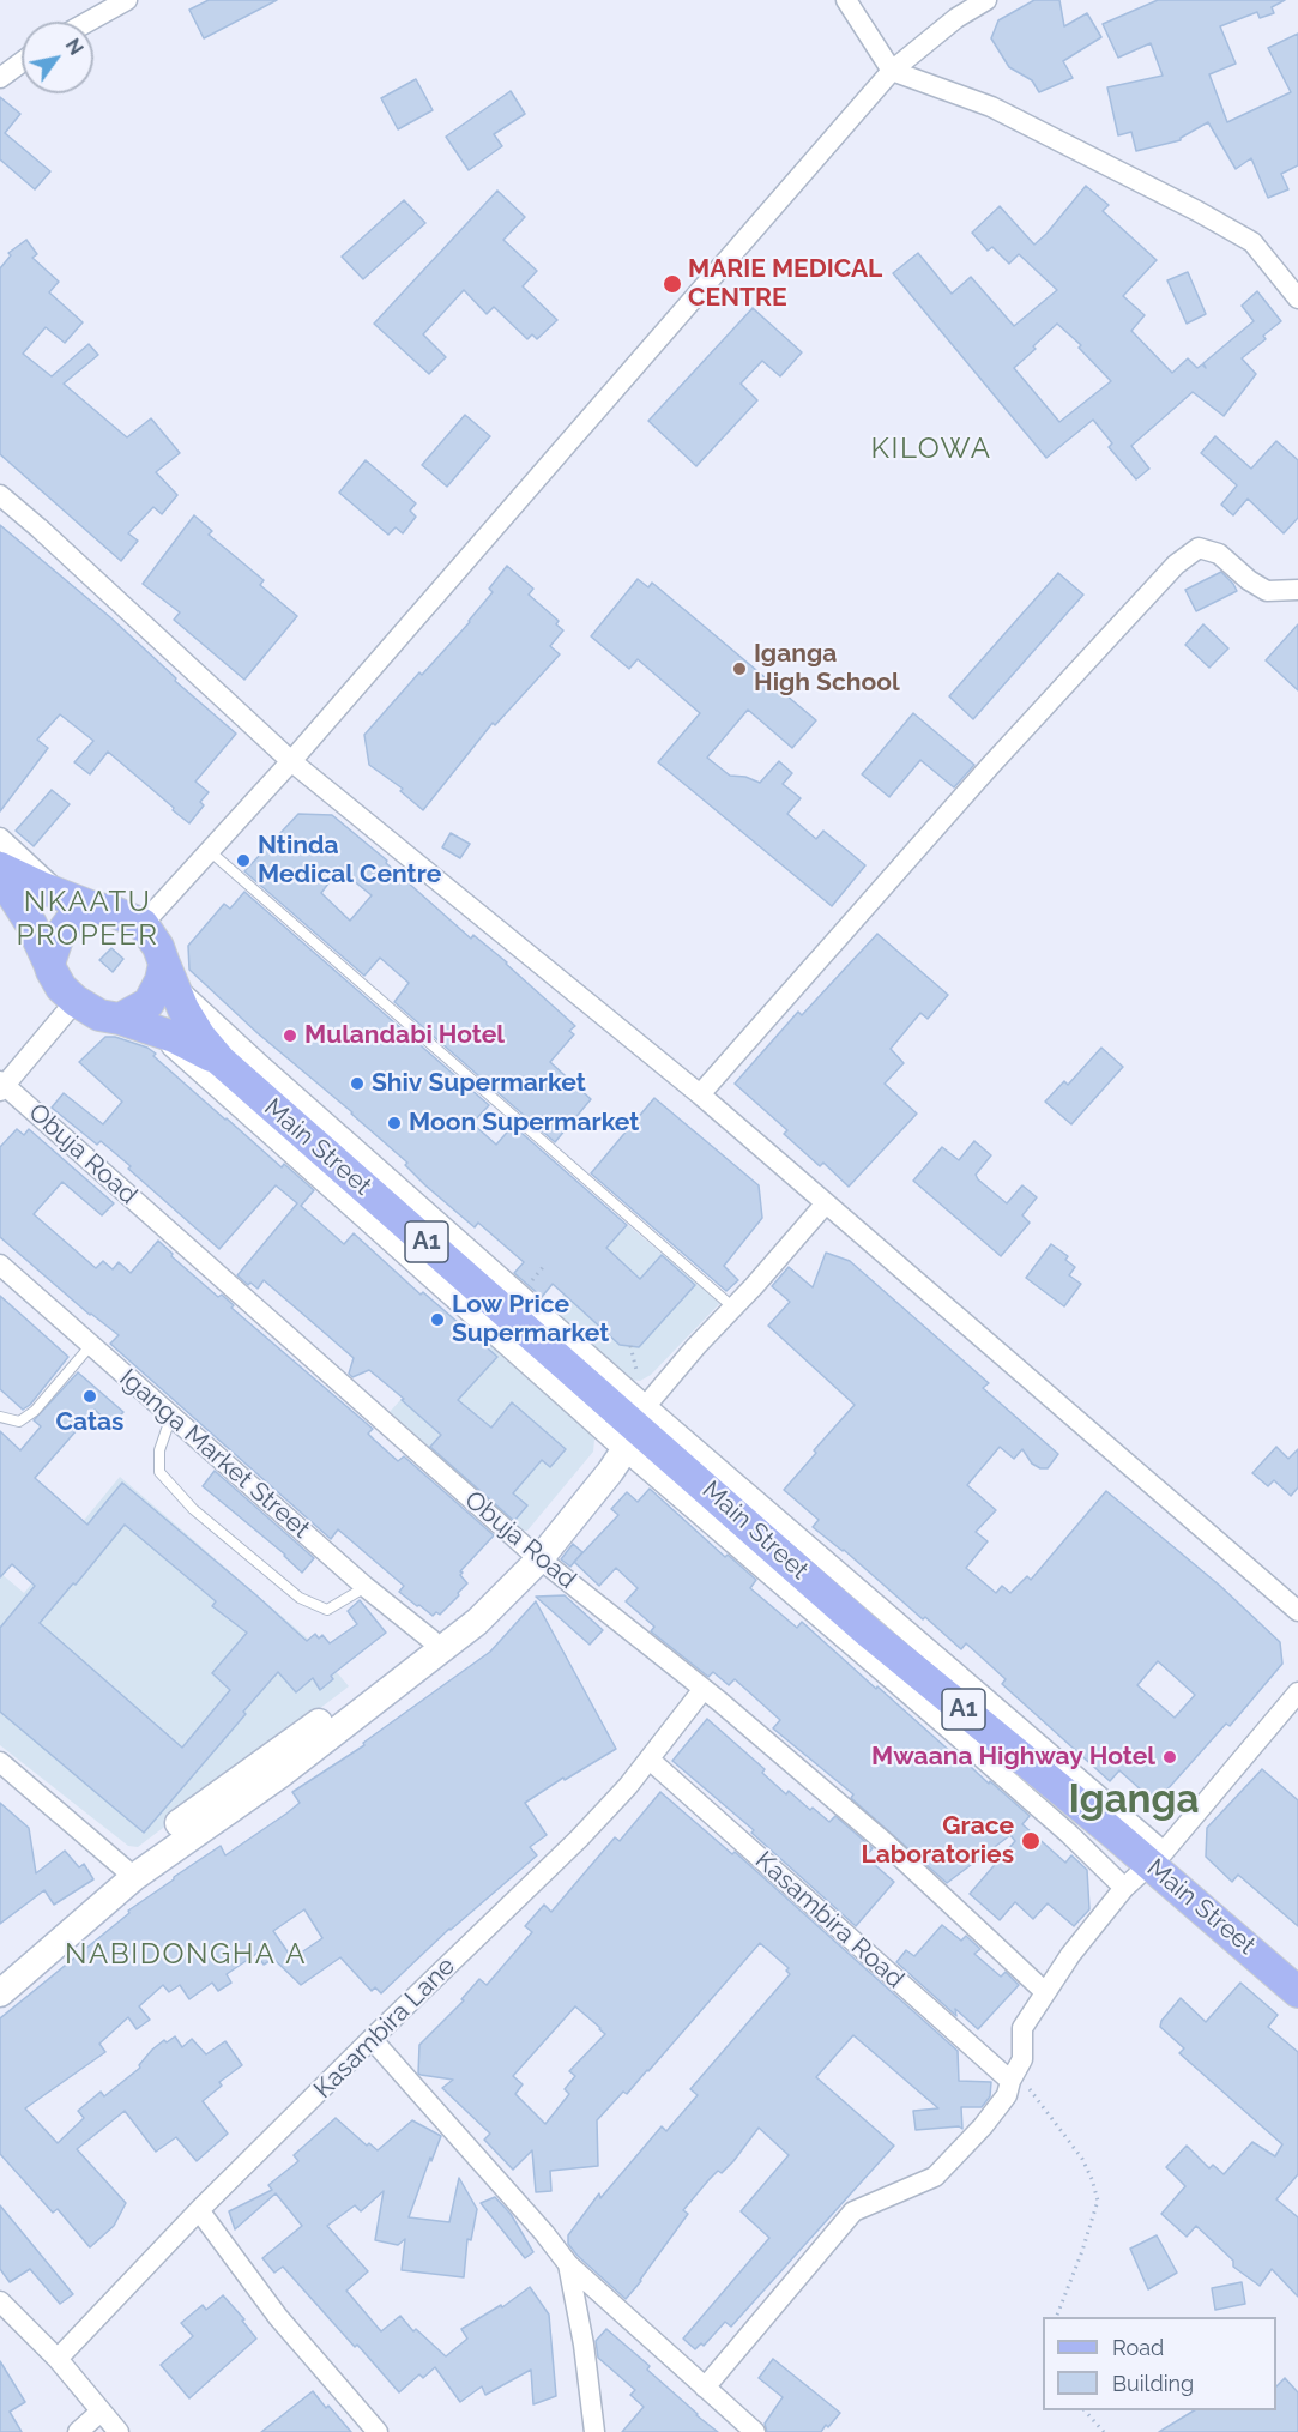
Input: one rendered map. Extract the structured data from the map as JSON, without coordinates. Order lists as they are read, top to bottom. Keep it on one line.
{"streets":{"main road":["Main Street","A1"],"street":["Obuja Road","Iganga Market Street","Kasambira Road","Kasambira Lane"]},"crossings":[["Obuja Road","Kasambira Lane"],["Kasambira Road","Kasambira Lane"]],"districts":["KILOWA","NKAATU PROPEER","Iganga","NABIDONGHA A"],"places":["MARIE MEDICAL CENTRE","Iganga High School","Ntinda Medical Centre","Mulandabi Hotel","Shiv Supermarket","Moon Supermarket","Low Price Supermarket","Catas","Mwaana Highway Hotel","Grace Laboratories"],"legend":["Road","Building"],"north":"top right"}
